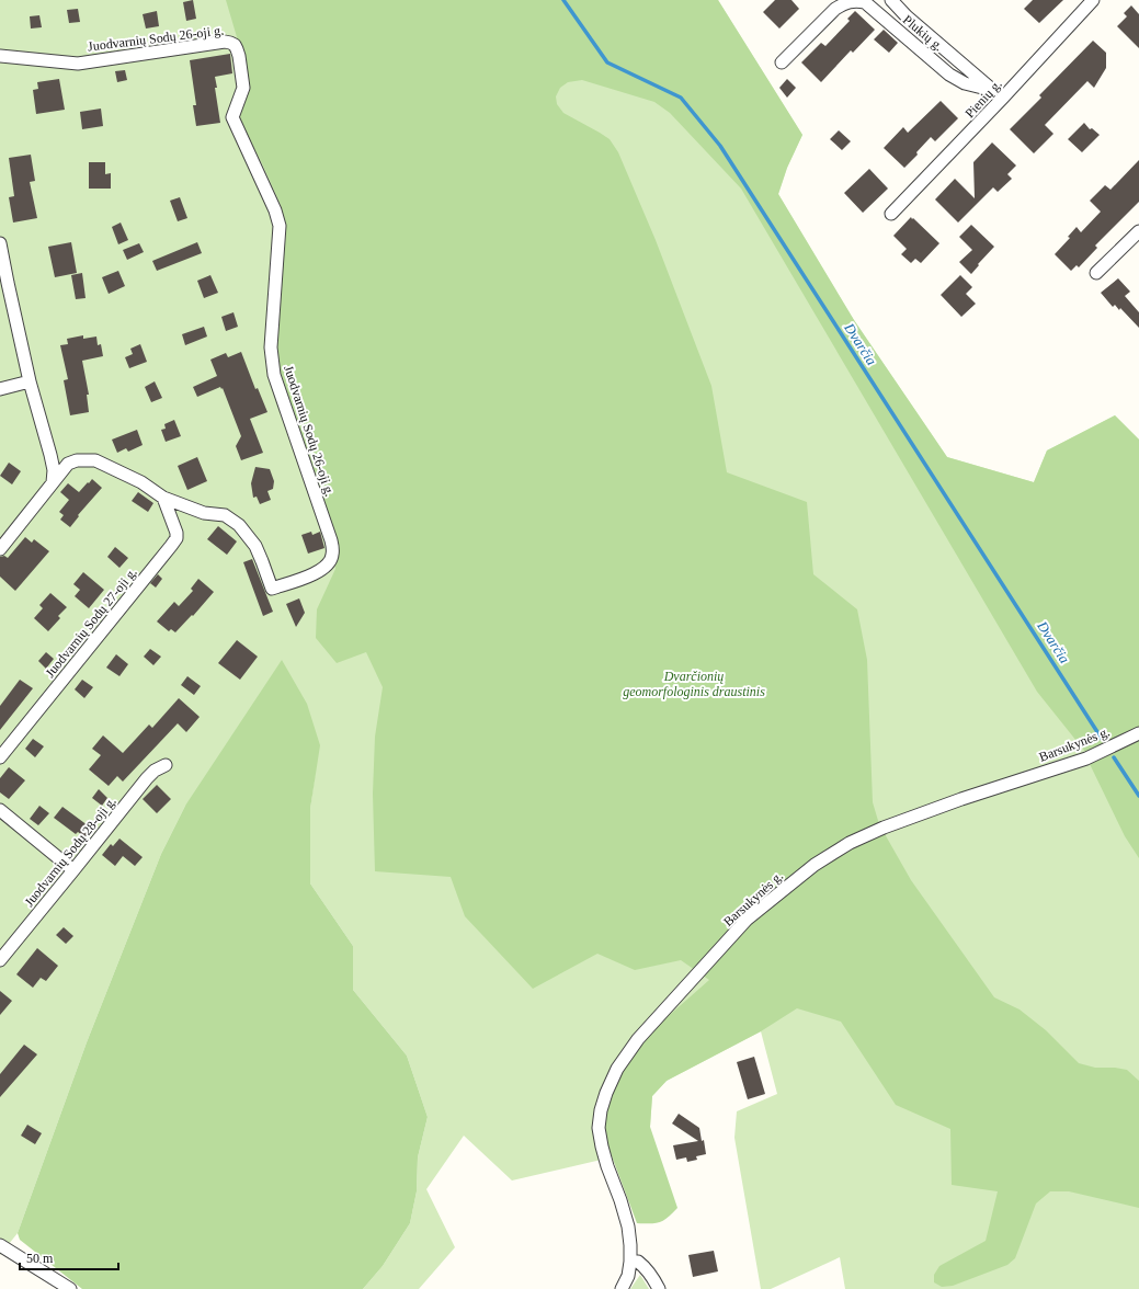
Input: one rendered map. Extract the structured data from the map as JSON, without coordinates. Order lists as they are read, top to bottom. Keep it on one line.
{"streets":{"street":["Plukių g.","Juodvarnių Sodų 26-oji g.","Pienių g.","Juodvarnių Sodų 27-oji g.","Barsukynės g.","Juodvarnių Sodų 28-oji g."]},"crossings":[["Plukių g.","Pienių g."],["Juodvarnių Sodų 26-oji g.","Juodvarnių Sodų 27-oji g."]],"water":["Dvarčia"],"parks":["Dvarčionių geomorfologinis draustinis"],"scale_bar":"50 m"}
